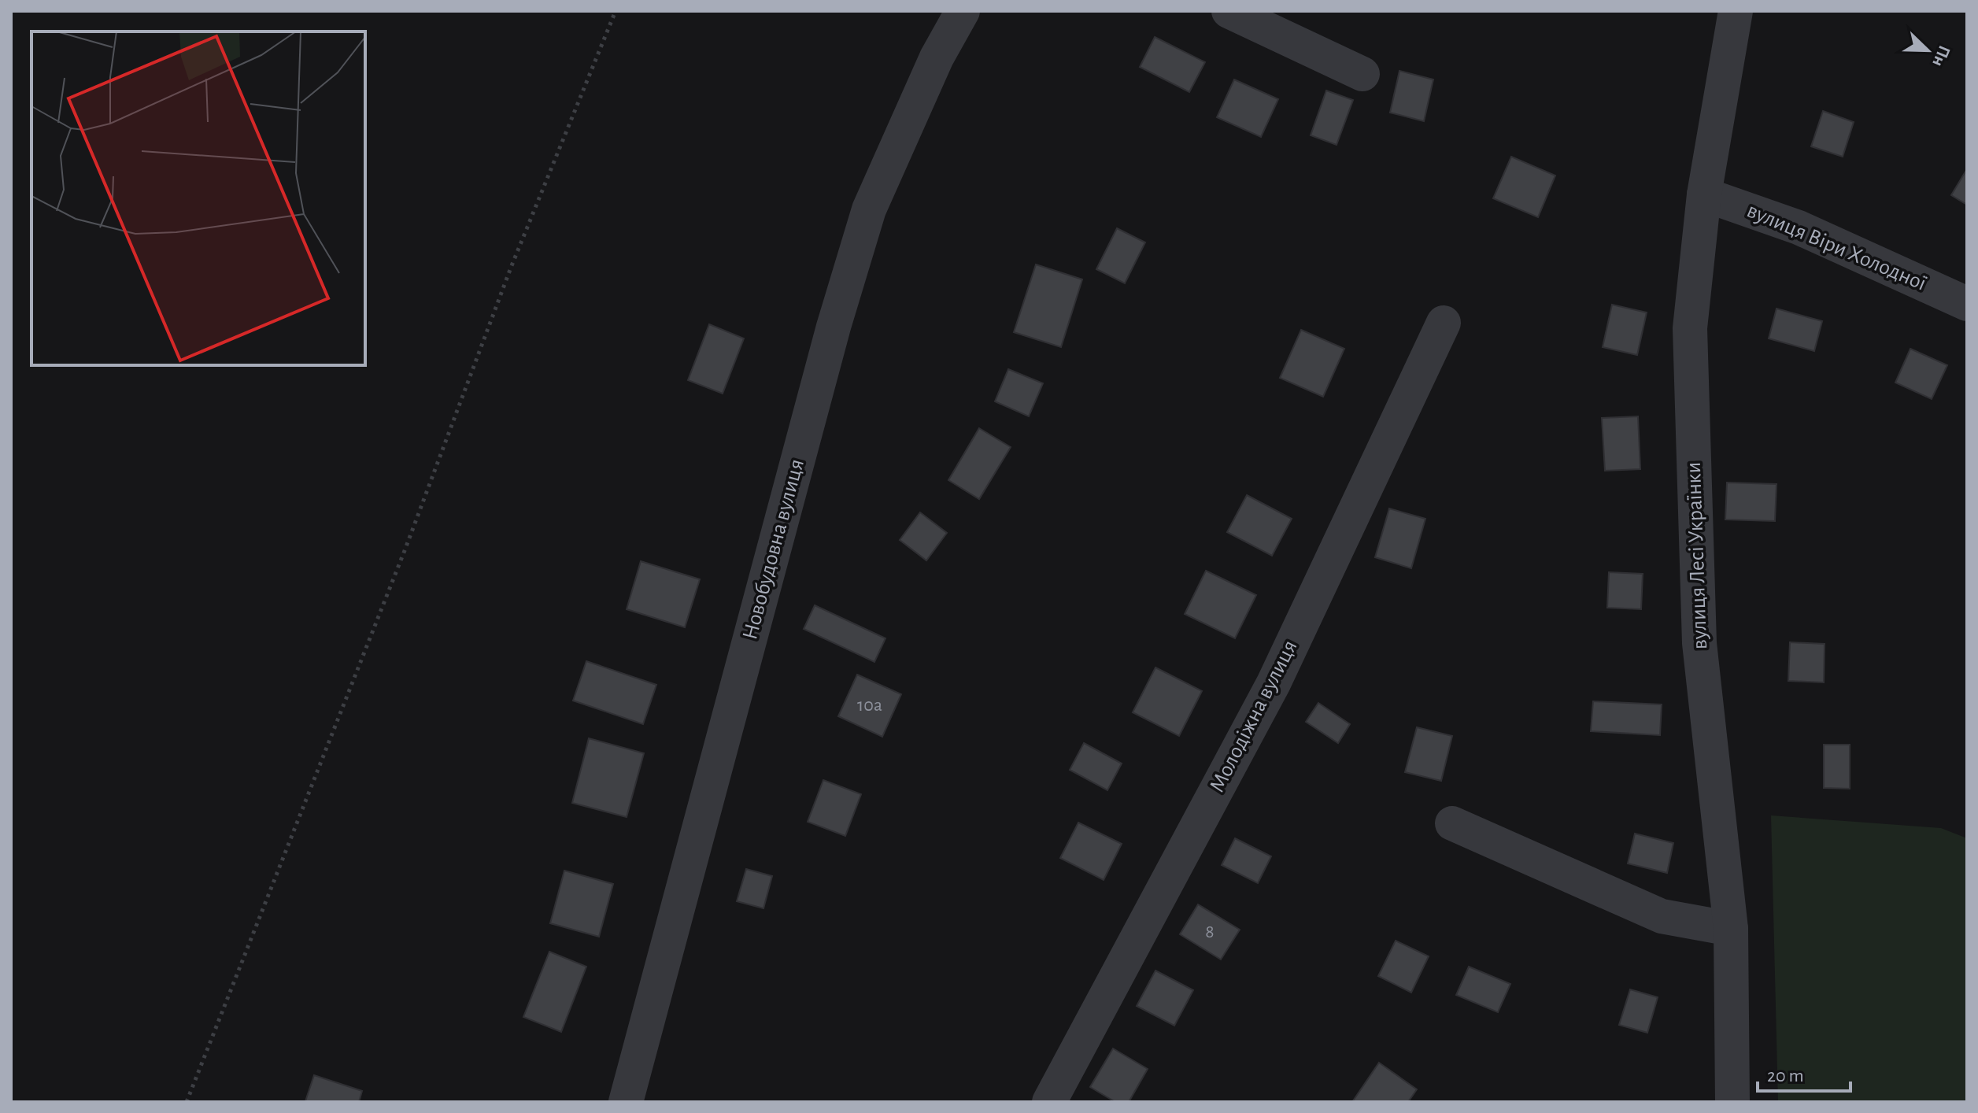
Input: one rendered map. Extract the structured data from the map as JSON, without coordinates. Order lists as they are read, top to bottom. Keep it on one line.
{"streets":{"street":["вулиця Віри Холодної","Новобудовна вулиця","вулиця Лесі Українки","Молодіжна вулиця"]},"crossings":[["вулиця Віри Холодної","вулиця Лесі Українки"]],"house_numbers":["10а","8"],"scale_bar":"20 m","north":"bottom right"}
